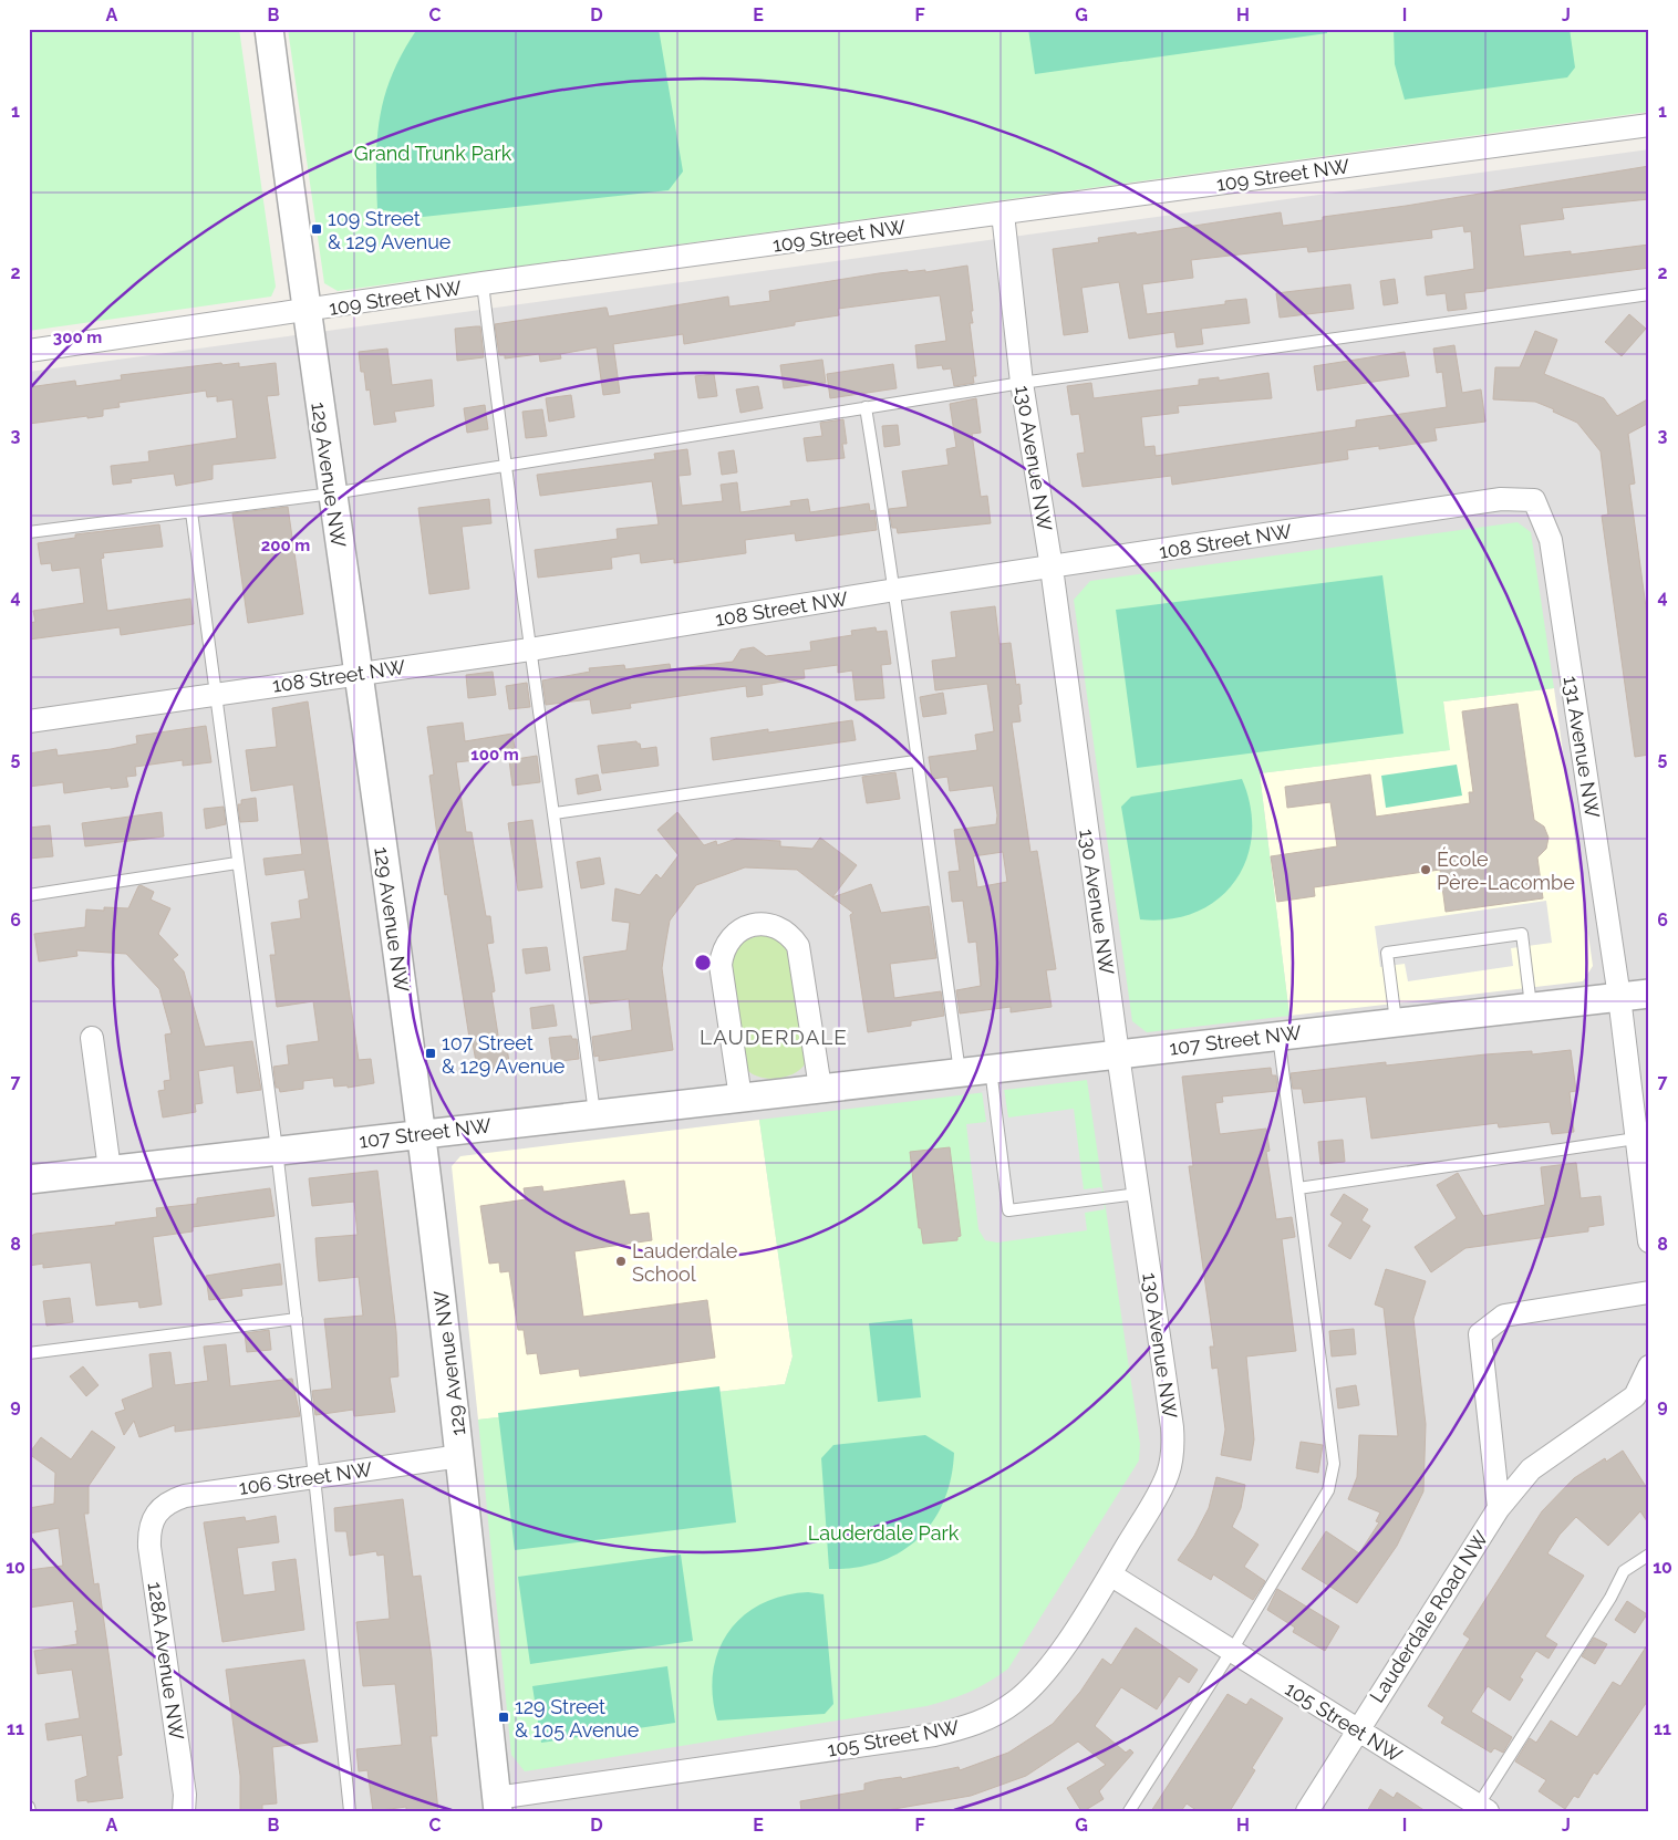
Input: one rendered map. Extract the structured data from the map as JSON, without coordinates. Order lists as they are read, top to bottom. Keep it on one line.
{"streets":{"street":["109 Street NW","130 Avenue NW","129 Avenue NW","108 Street NW","131 Avenue NW","107 Street NW","106 Street NW","Lauderdale Road NW","128A Avenue NW","105 Street NW"]},"crossings":[["109 Street NW","130 Avenue NW"],["109 Street NW","129 Avenue NW"],["130 Avenue NW","108 Street NW"],["130 Avenue NW","107 Street NW"],["130 Avenue NW","105 Street NW"],["129 Avenue NW","108 Street NW"],["129 Avenue NW","107 Street NW"],["129 Avenue NW","106 Street NW"],["129 Avenue NW","105 Street NW"],["108 Street NW","131 Avenue NW"],["131 Avenue NW","107 Street NW"],["106 Street NW","128A Avenue NW"],["Lauderdale Road NW","105 Street NW"]],"districts":["LAUDERDALE"],"parks":["Grand Trunk Park","Lauderdale Park"],"places":{"transit":["109 Street & 129 Avenue","107 Street & 129 Avenue","129 Street & 105 Avenue"],"other":["École Père-Lacombe","Lauderdale School"]},"grid":{"columns":["A","B","C","D","E","F","G","H","I","J"],"rows":["1","2","3","4","5","6","7","8","9","10","11"]},"rings":["300 m","200 m","100 m"]}
